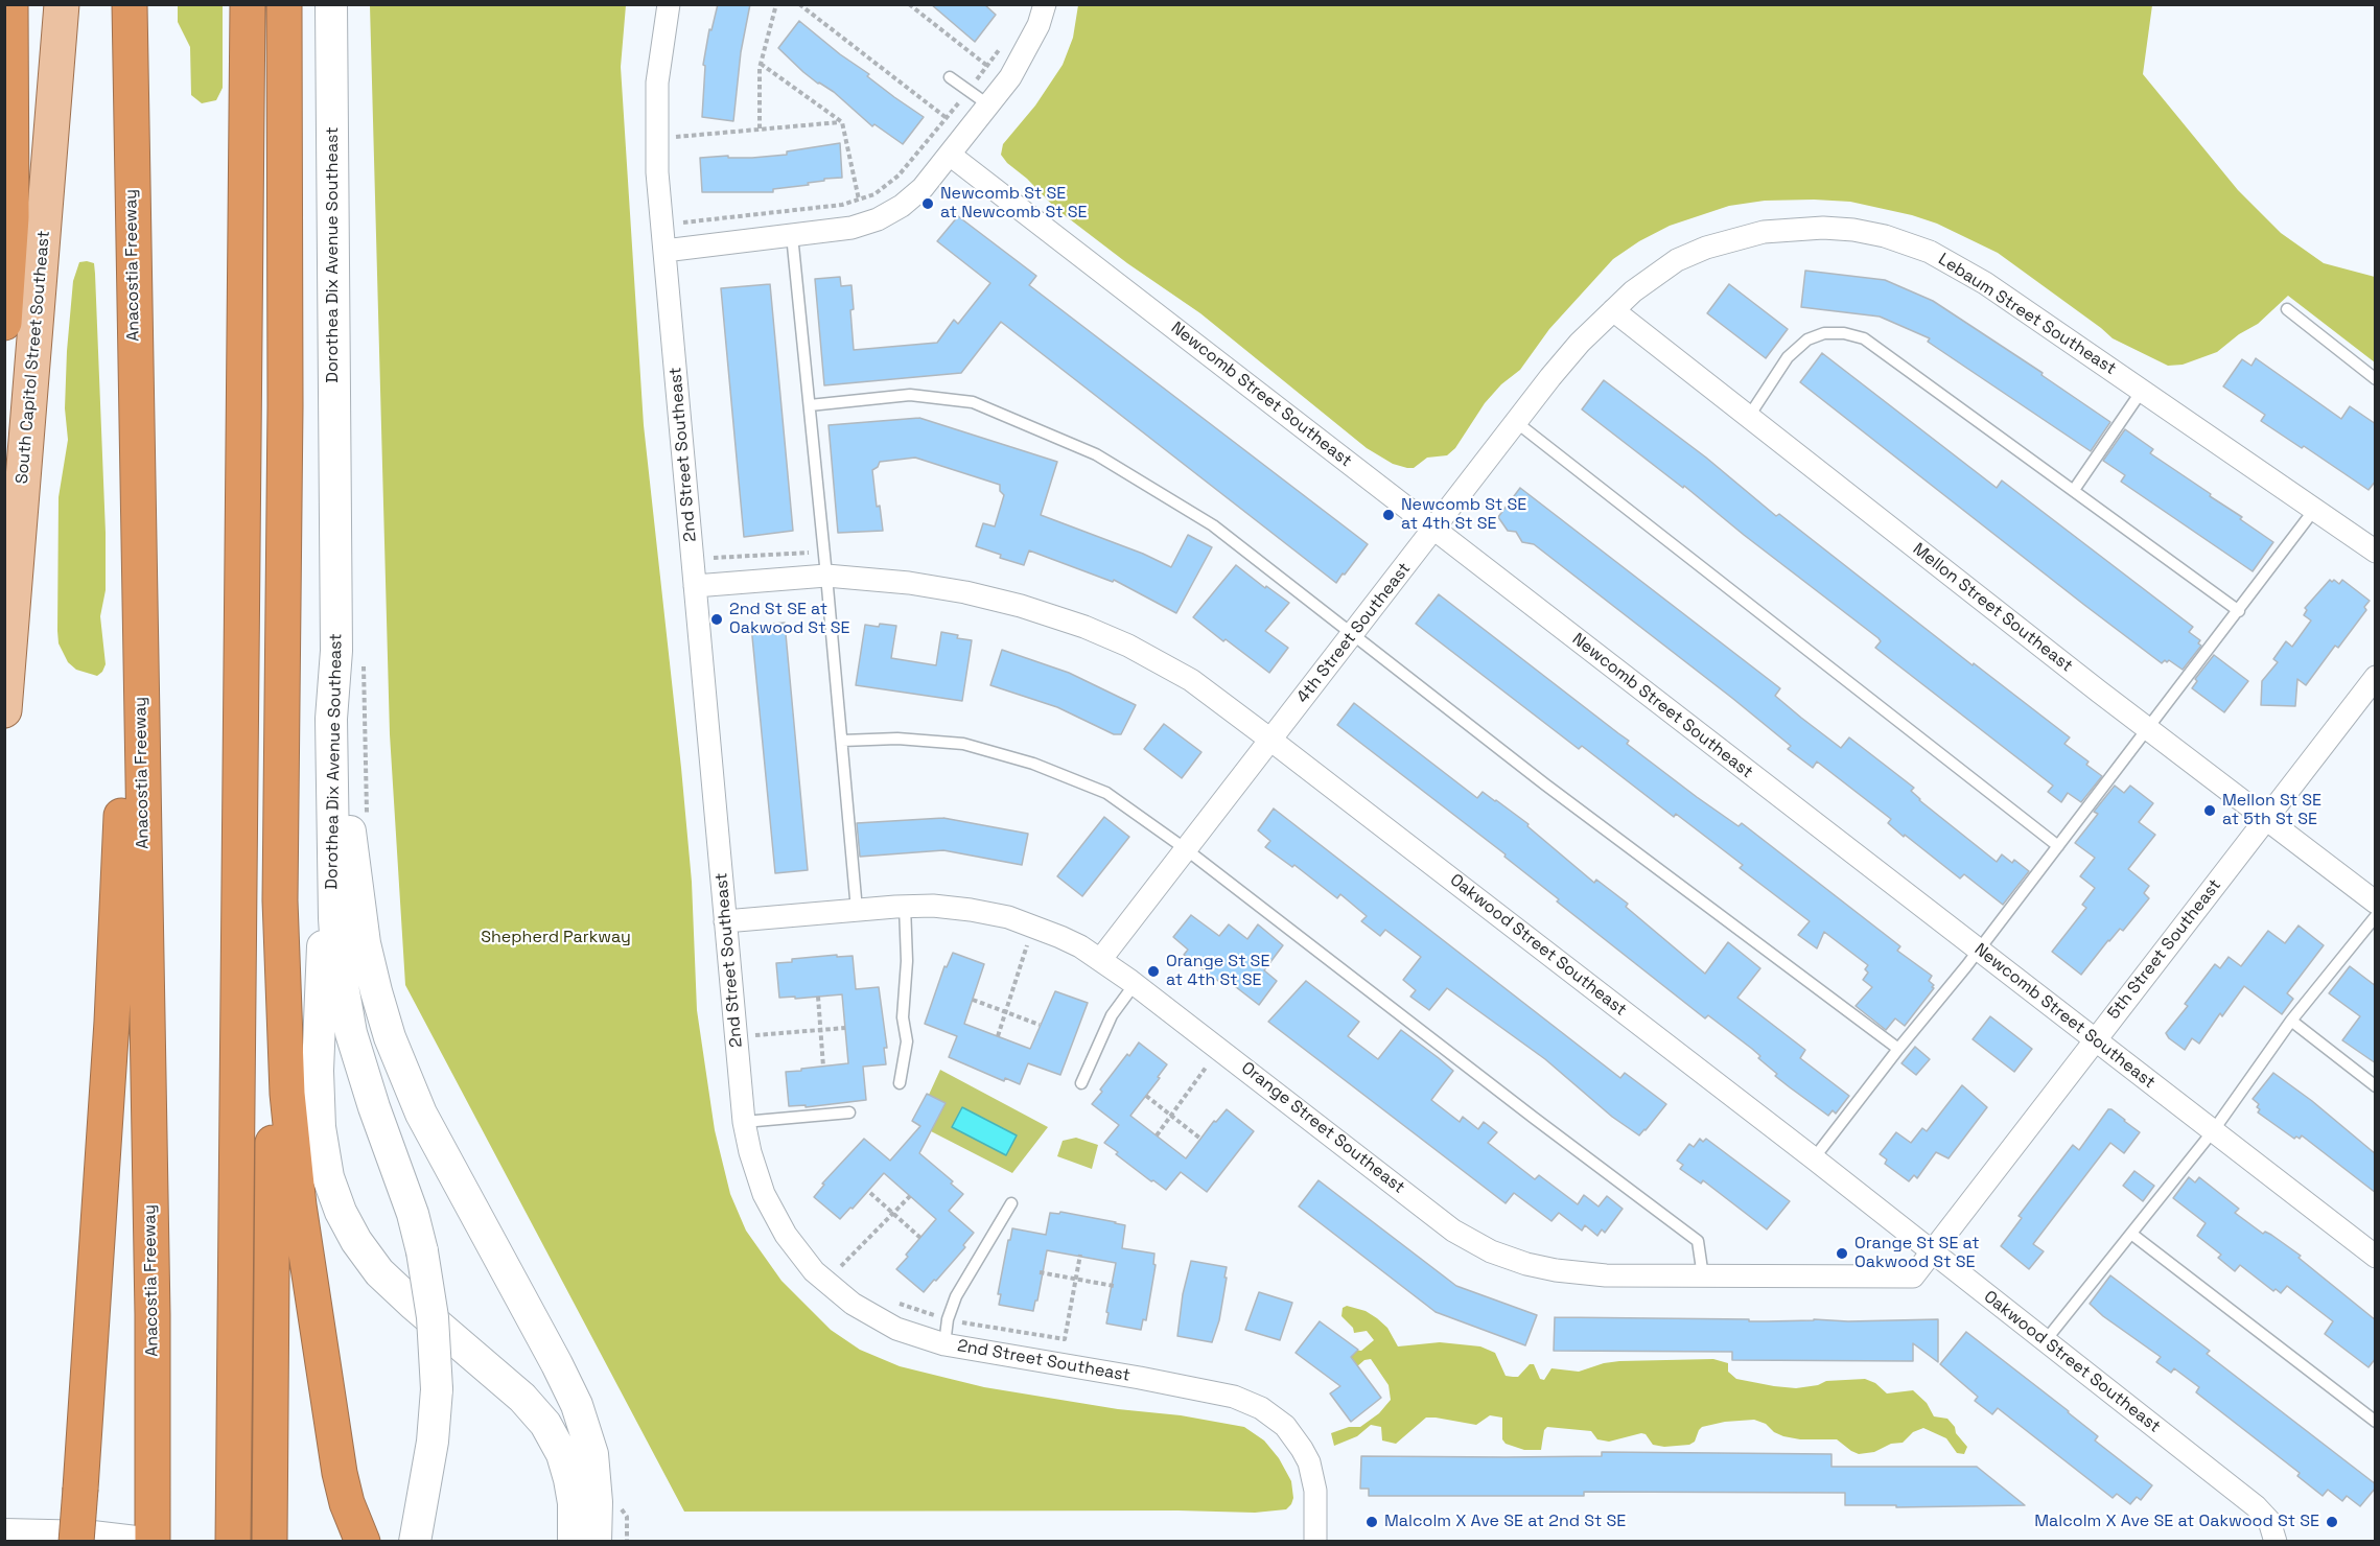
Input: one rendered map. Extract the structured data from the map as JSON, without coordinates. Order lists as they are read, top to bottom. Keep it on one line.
{"streets":{"highway":["Anacostia Freeway"],"main road":["Dorothea Dix Avenue Southeast","South Capitol Street Southeast"],"street":["Lebaum Street Southeast","Newcomb Street Southeast","2nd Street Southeast","Mellon Street Southeast","4th Street Southeast","Oakwood Street Southeast","5th Street Southeast","Orange Street Southeast"]},"crossings":[["Lebaum Street Southeast","Mellon Street Southeast"],["Lebaum Street Southeast","4th Street Southeast"],["Newcomb Street Southeast","4th Street Southeast"],["Newcomb Street Southeast","5th Street Southeast"],["2nd Street Southeast","Oakwood Street Southeast"],["2nd Street Southeast","Orange Street Southeast"],["Mellon Street Southeast","4th Street Southeast"],["Mellon Street Southeast","5th Street Southeast"],["4th Street Southeast","Oakwood Street Southeast"],["4th Street Southeast","Orange Street Southeast"],["Oakwood Street Southeast","5th Street Southeast"],["Oakwood Street Southeast","Orange Street Southeast"],["5th Street Southeast","Orange Street Southeast"]],"parks":["Shepherd Parkway"],"places":["Newcomb St SE at Newcomb St SE","Newcomb St SE at 4th St SE","2nd St SE at Oakwood St SE","Mellon St SE at 5th St SE","Orange St SE at 4th St SE","Orange St SE at Oakwood St SE","Malcolm X Ave SE at 2nd St SE","Malcolm X Ave SE at Oakwood St SE"]}
